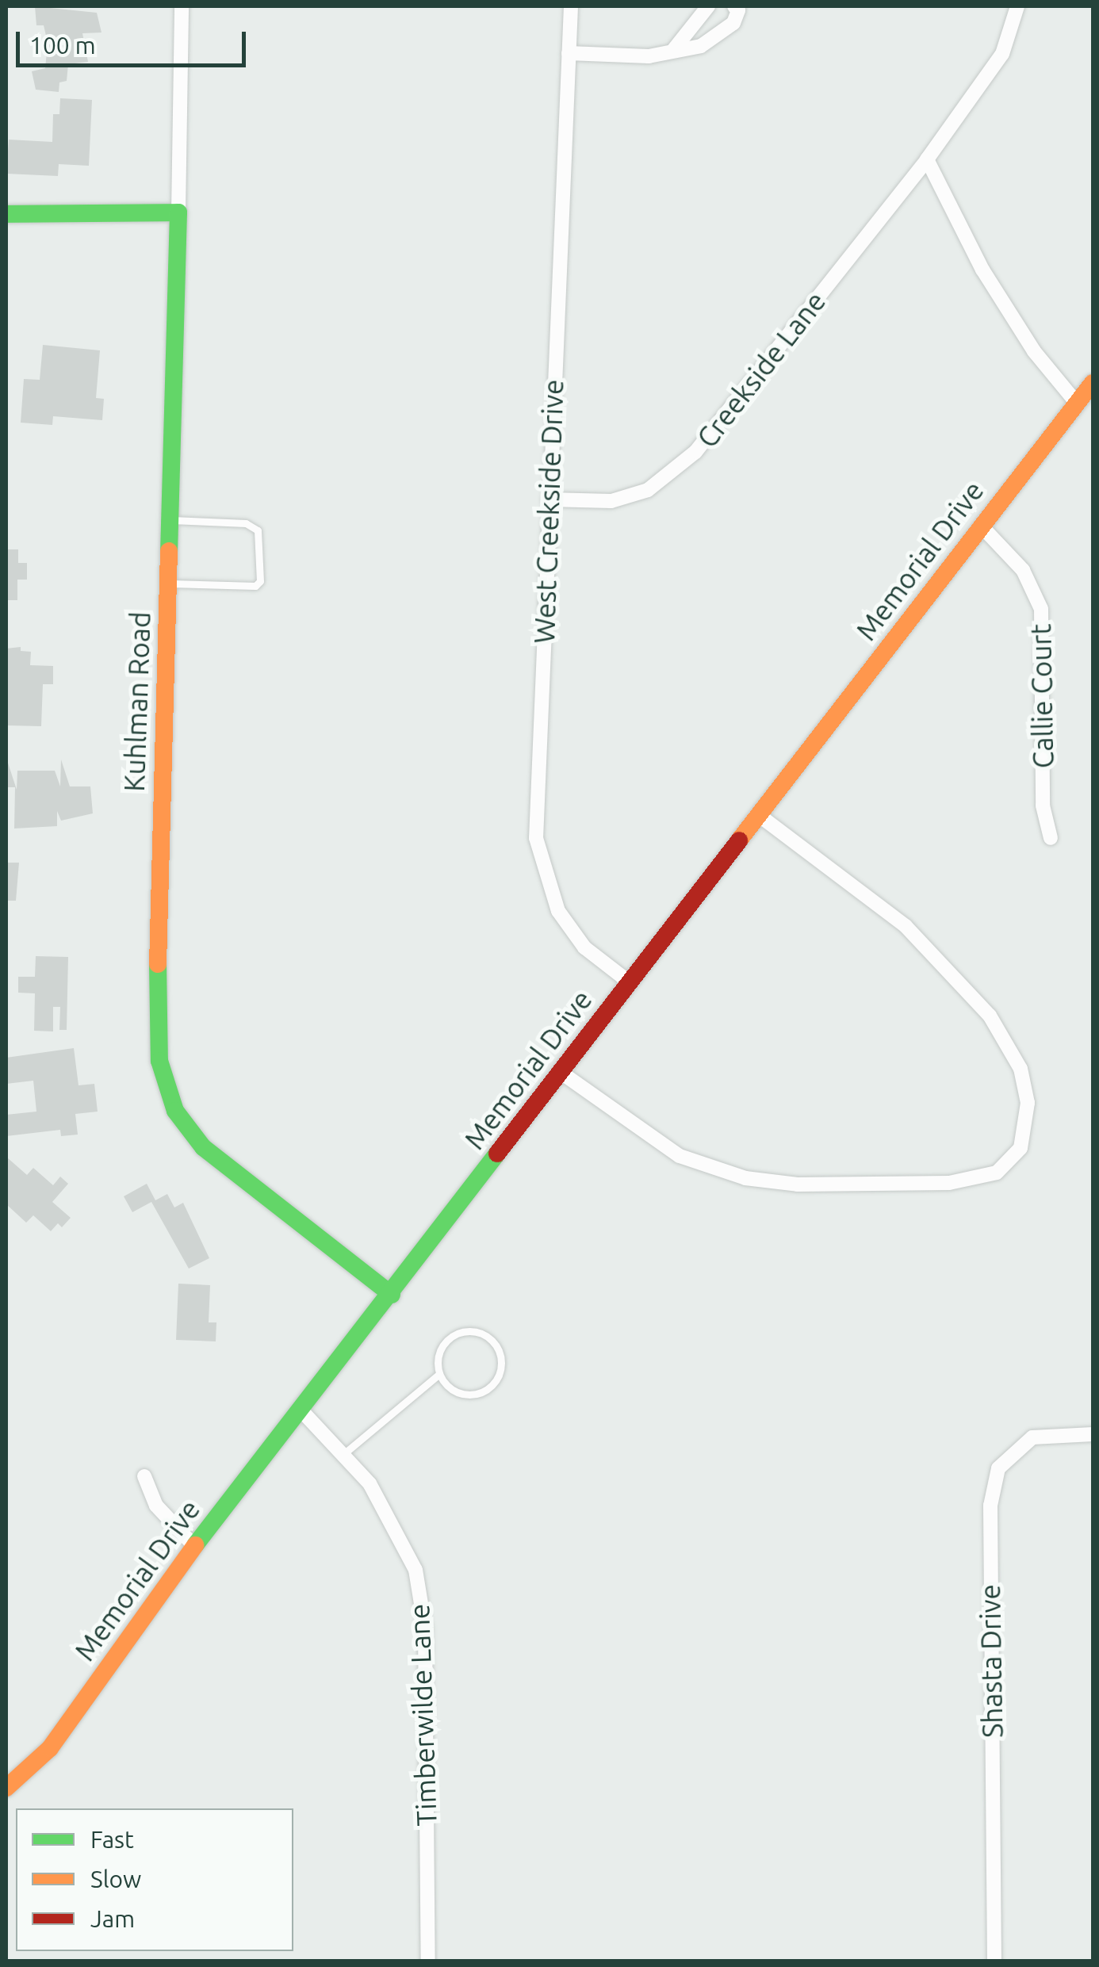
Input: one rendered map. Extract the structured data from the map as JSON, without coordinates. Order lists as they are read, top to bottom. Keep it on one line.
{"streets":{"street":["Creekside Lane","West Creekside Drive","Memorial Drive","Callie Court","Kuhlman Road","Shasta Drive","Timberwilde Lane"]},"crossings":[["Creekside Lane","West Creekside Drive"],["West Creekside Drive","Memorial Drive"],["Memorial Drive","Callie Court"],["Memorial Drive","Kuhlman Road"],["Memorial Drive","Timberwilde Lane"]],"legend":["Fast","Slow","Jam"],"scale_bar":"100 m"}
